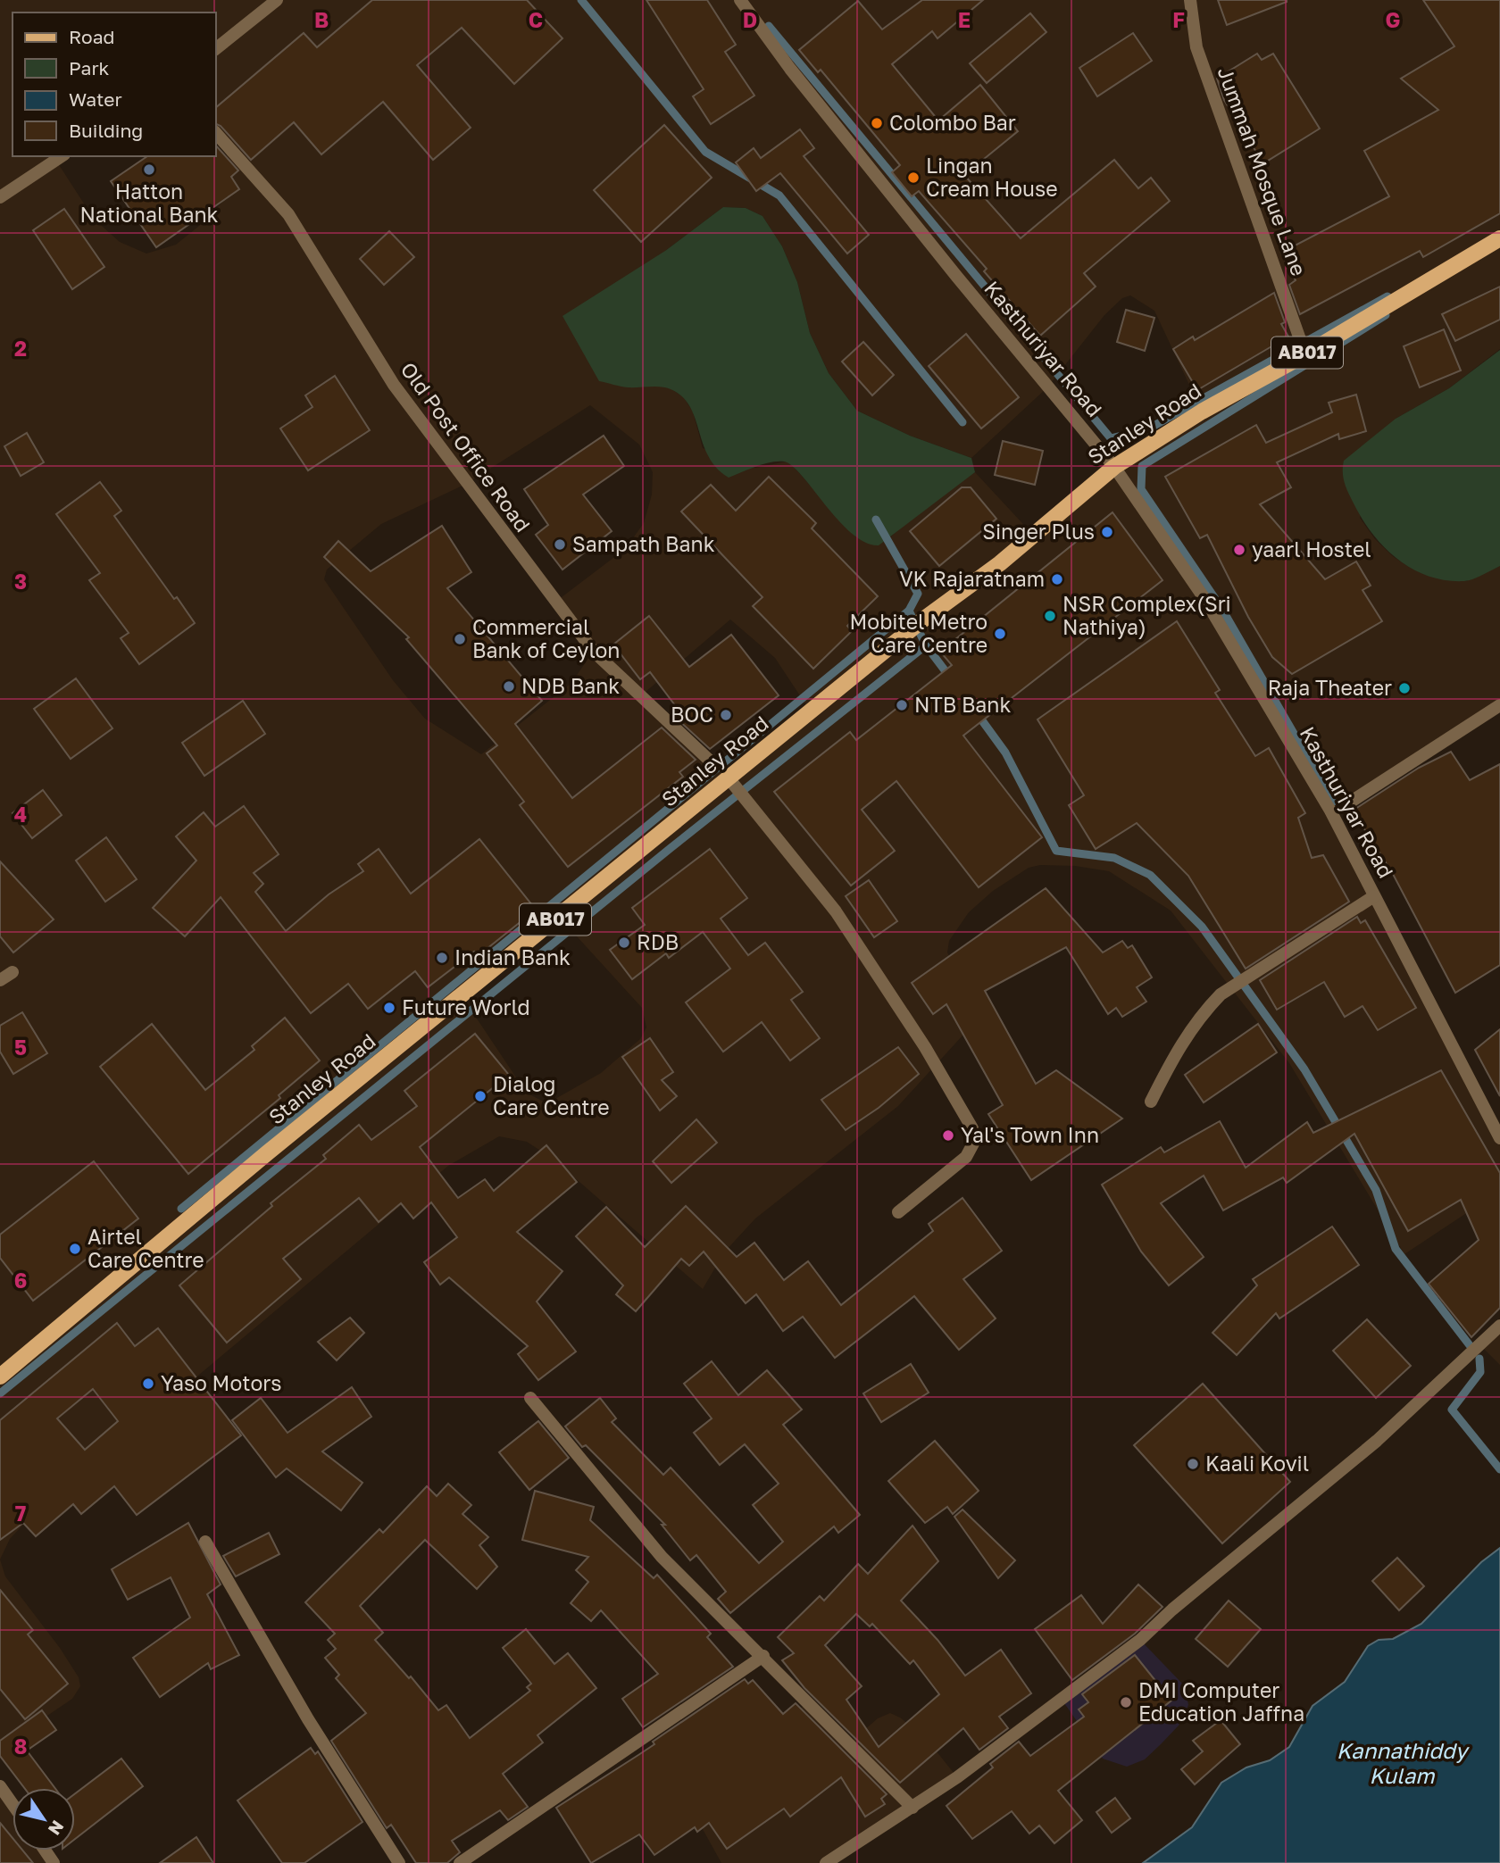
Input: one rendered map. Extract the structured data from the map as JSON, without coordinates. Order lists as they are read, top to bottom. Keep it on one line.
{"streets":{"main road":["AB017","Stanley Road"],"street":["Jummah Mosque Lane","Kasthuriyar Road","Old Post Office Road"]},"crossings":[["Jummah Mosque Lane","Stanley Road"],["Kasthuriyar Road","Stanley Road"]],"water":["Kannathiddy Kulam"],"places":["Colombo Bar","Hatton National Bank","Lingan Cream House","Singer Plus","Sampath Bank","yaarl Hostel","VK Rajaratnam","NSR Complex(Sri Nathiya)","Mobitel Metro Care Centre","Commercial Bank of Ceylon","NDB Bank","Raja Theater","NTB Bank","BOC","RDB","Indian Bank","Future World","Dialog Care Centre","Yal's Town Inn","Airtel Care Centre","Yaso Motors","Kaali Kovil","DMI Computer Education Jaffna"],"legend":["Road","Park","Water","Building"],"north":"bottom right","grid":{"columns":["B","C","D","E","F","G"],"rows":["2","3","4","5","6","7","8"]}}
